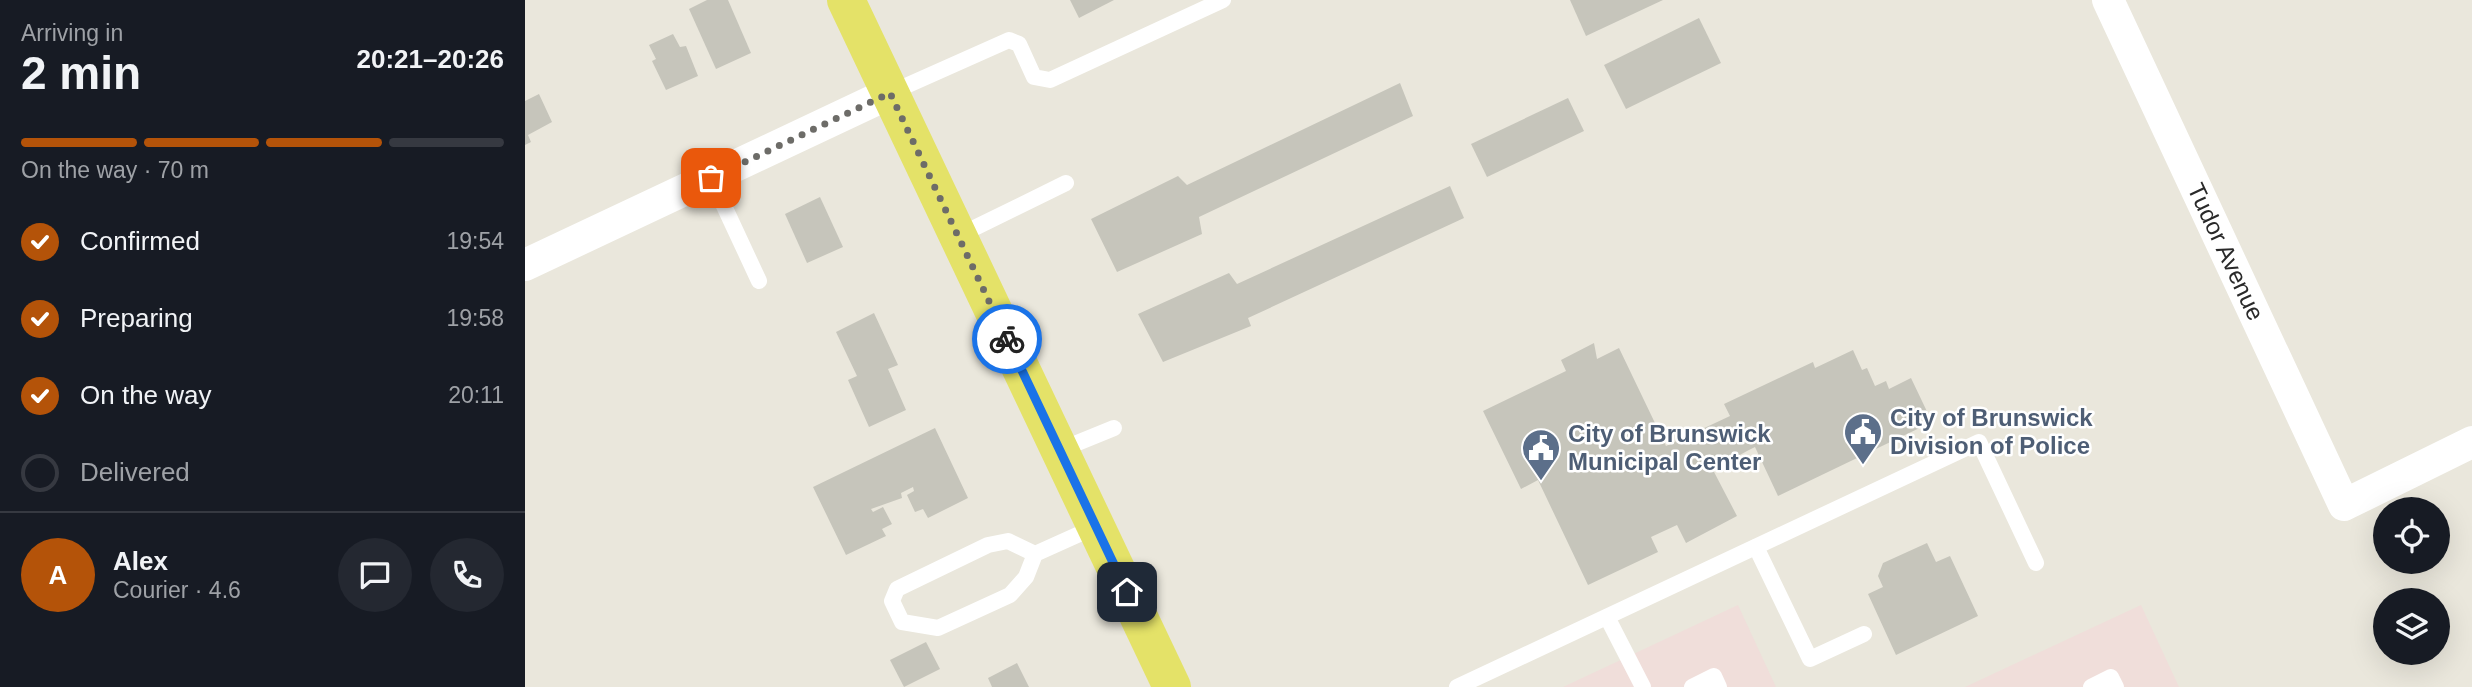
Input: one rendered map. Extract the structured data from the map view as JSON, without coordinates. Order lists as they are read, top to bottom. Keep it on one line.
{"streets":{"street":["Tudor Avenue"]},"places":{"public building":["City of Brunswick Division of Police","City of Brunswick Municipal Center"]},"page":{"heading":["2 min","Arriving in","20:21–20:26"],"panel":["Alex","Courier · 4.6"],"bar":"On the way · 70 m","list":[["Confirmed","19:54"],["Preparing","19:58"],["On the way","20:11"],"Delivered"],"round":"A"}}
